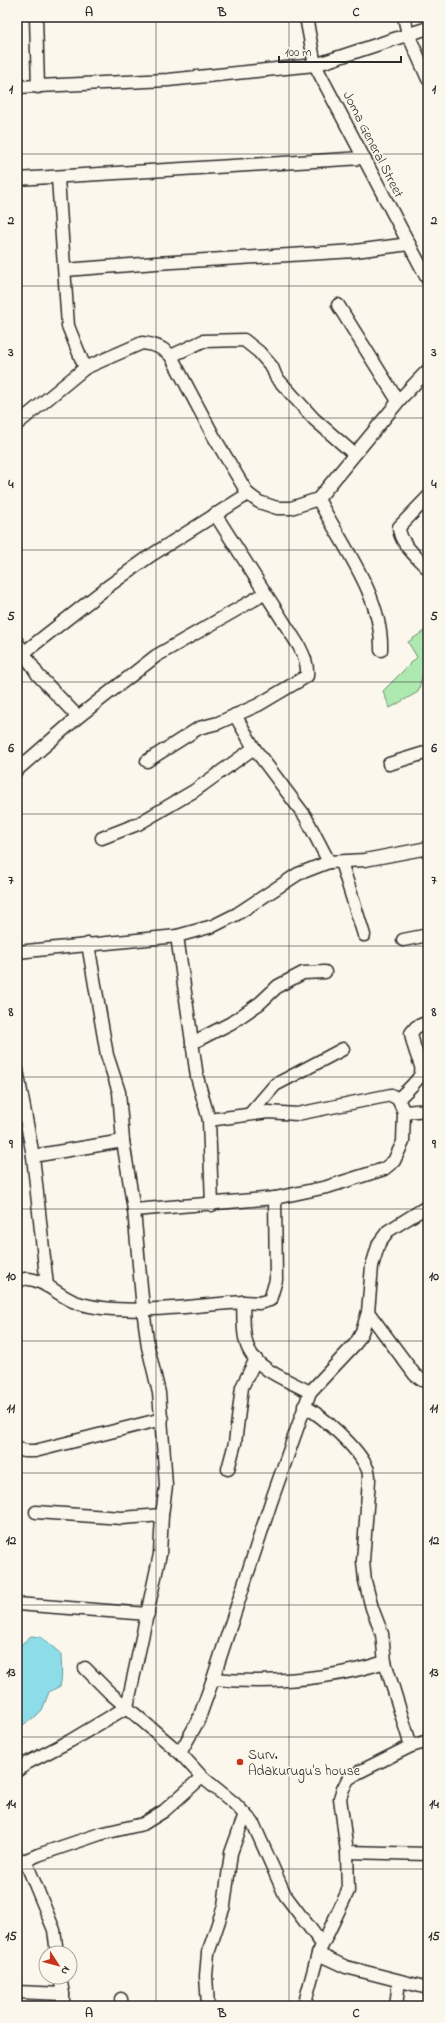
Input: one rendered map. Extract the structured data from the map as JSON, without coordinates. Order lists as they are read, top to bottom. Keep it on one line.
{"streets":{"street":["Joma General Street"]},"places":["Surv. Adakurugu's house"],"scale_bar":"100 m","north":"bottom right","grid":{"columns":["A","B","C"],"rows":["1","2","3","4","5","6","7","8","9","10","11","12","13","14","15"]}}
